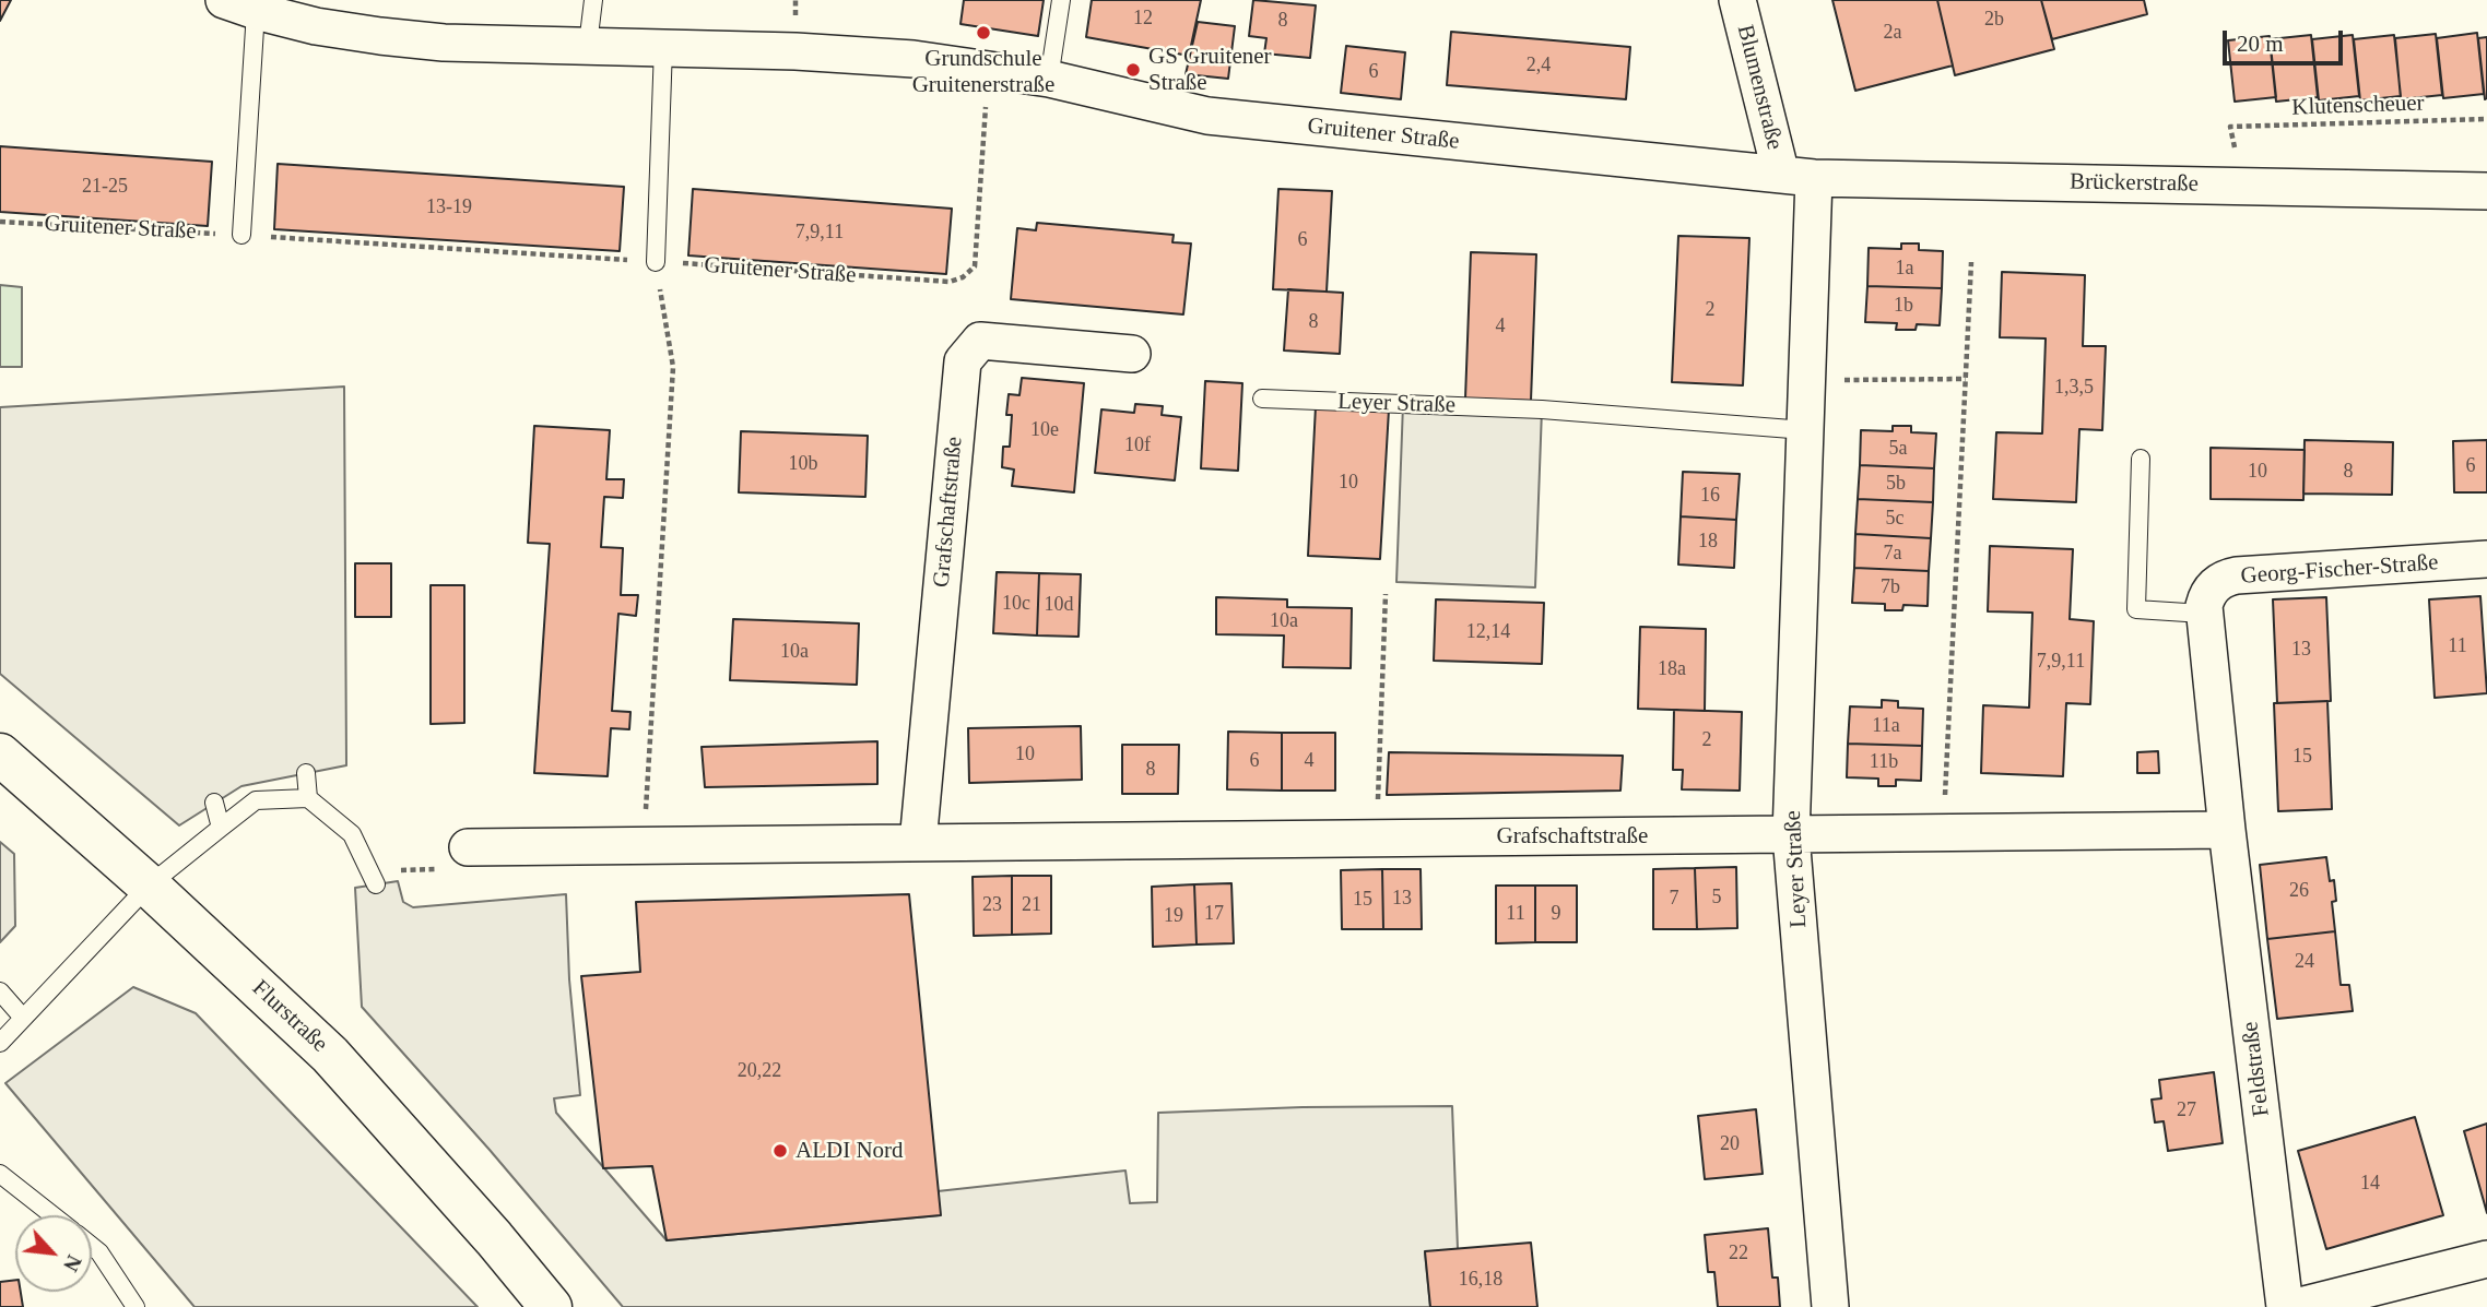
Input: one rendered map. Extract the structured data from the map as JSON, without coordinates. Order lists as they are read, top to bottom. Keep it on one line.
{"streets":{"main road":["Flurstraße"],"street":["Blumenstraße","Gruitener Straße","Brückerstraße","Leyer Straße","Grafschaftstraße","Georg-Fischer-Straße","Feldstraße"],"path":["Klutenscheuer"]},"crossings":[["Blumenstraße","Gruitener Straße"],["Blumenstraße","Brückerstraße"],["Blumenstraße","Leyer Straße"],["Gruitener Straße","Brückerstraße"],["Gruitener Straße","Leyer Straße"],["Brückerstraße","Leyer Straße"],["Leyer Straße","Grafschaftstraße"],["Grafschaftstraße","Feldstraße"]],"places":["Grundschule Gruitenerstraße","GS Gruitener Straße","ALDI Nord"],"house_numbers":["12","2b","8","2a","2,4","6","21-25","13-19","7,9,11","6","1a","1b","2","8","4","1,3,5","10e","10f","5a","10b","6","10","8","10","5b","16","5c","18","7a","7b","10c","10d","10a","12,14","11","13","10a","7,9,11","18a","11a","2","10","15","6","4","11b","8","26","5","13","7","15","23","21","17","11","9","19","24","20,22","27","20","14","22","16,18"],"scale_bar":"20 m","north":"bottom right"}
